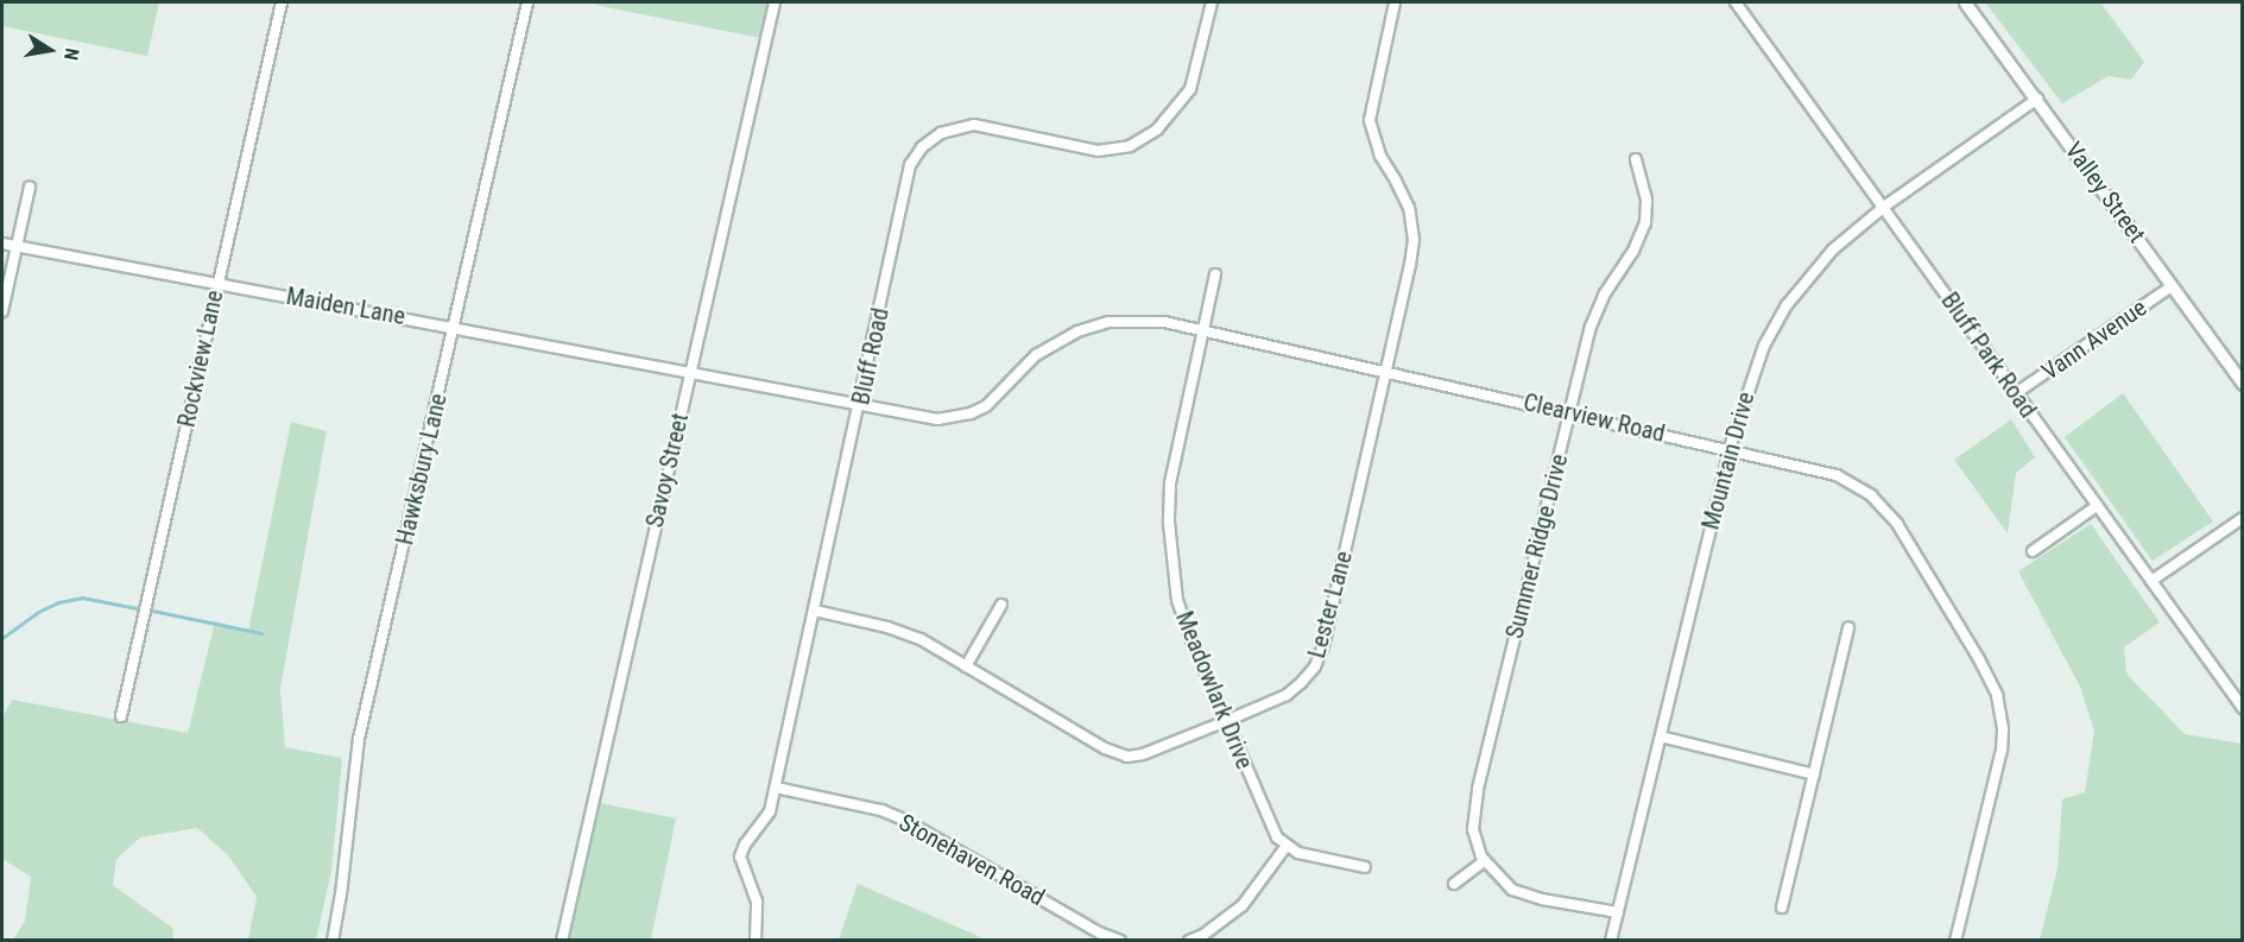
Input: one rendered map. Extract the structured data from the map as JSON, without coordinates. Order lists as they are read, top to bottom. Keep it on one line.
{"streets":{"street":["Valley Street","Maiden Lane","Vann Avenue","Bluff Park Road","Bluff Road","Rockview Lane","Clearview Road","Mountain Drive","Hawksbury Lane","Savoy Street","Summer Ridge Drive","Lester Lane","Meadowlark Drive","Stonehaven Road"]},"crossings":[["Valley Street","Vann Avenue"],["Valley Street","Mountain Drive"],["Maiden Lane","Bluff Road"],["Maiden Lane","Rockview Lane"],["Maiden Lane","Clearview Road"],["Maiden Lane","Hawksbury Lane"],["Maiden Lane","Savoy Street"],["Vann Avenue","Bluff Park Road"],["Bluff Park Road","Mountain Drive"],["Bluff Road","Clearview Road"],["Bluff Road","Lester Lane"],["Bluff Road","Stonehaven Road"],["Clearview Road","Mountain Drive"],["Clearview Road","Summer Ridge Drive"],["Clearview Road","Lester Lane"],["Clearview Road","Meadowlark Drive"],["Mountain Drive","Summer Ridge Drive"],["Lester Lane","Meadowlark Drive"]],"north":"right"}
